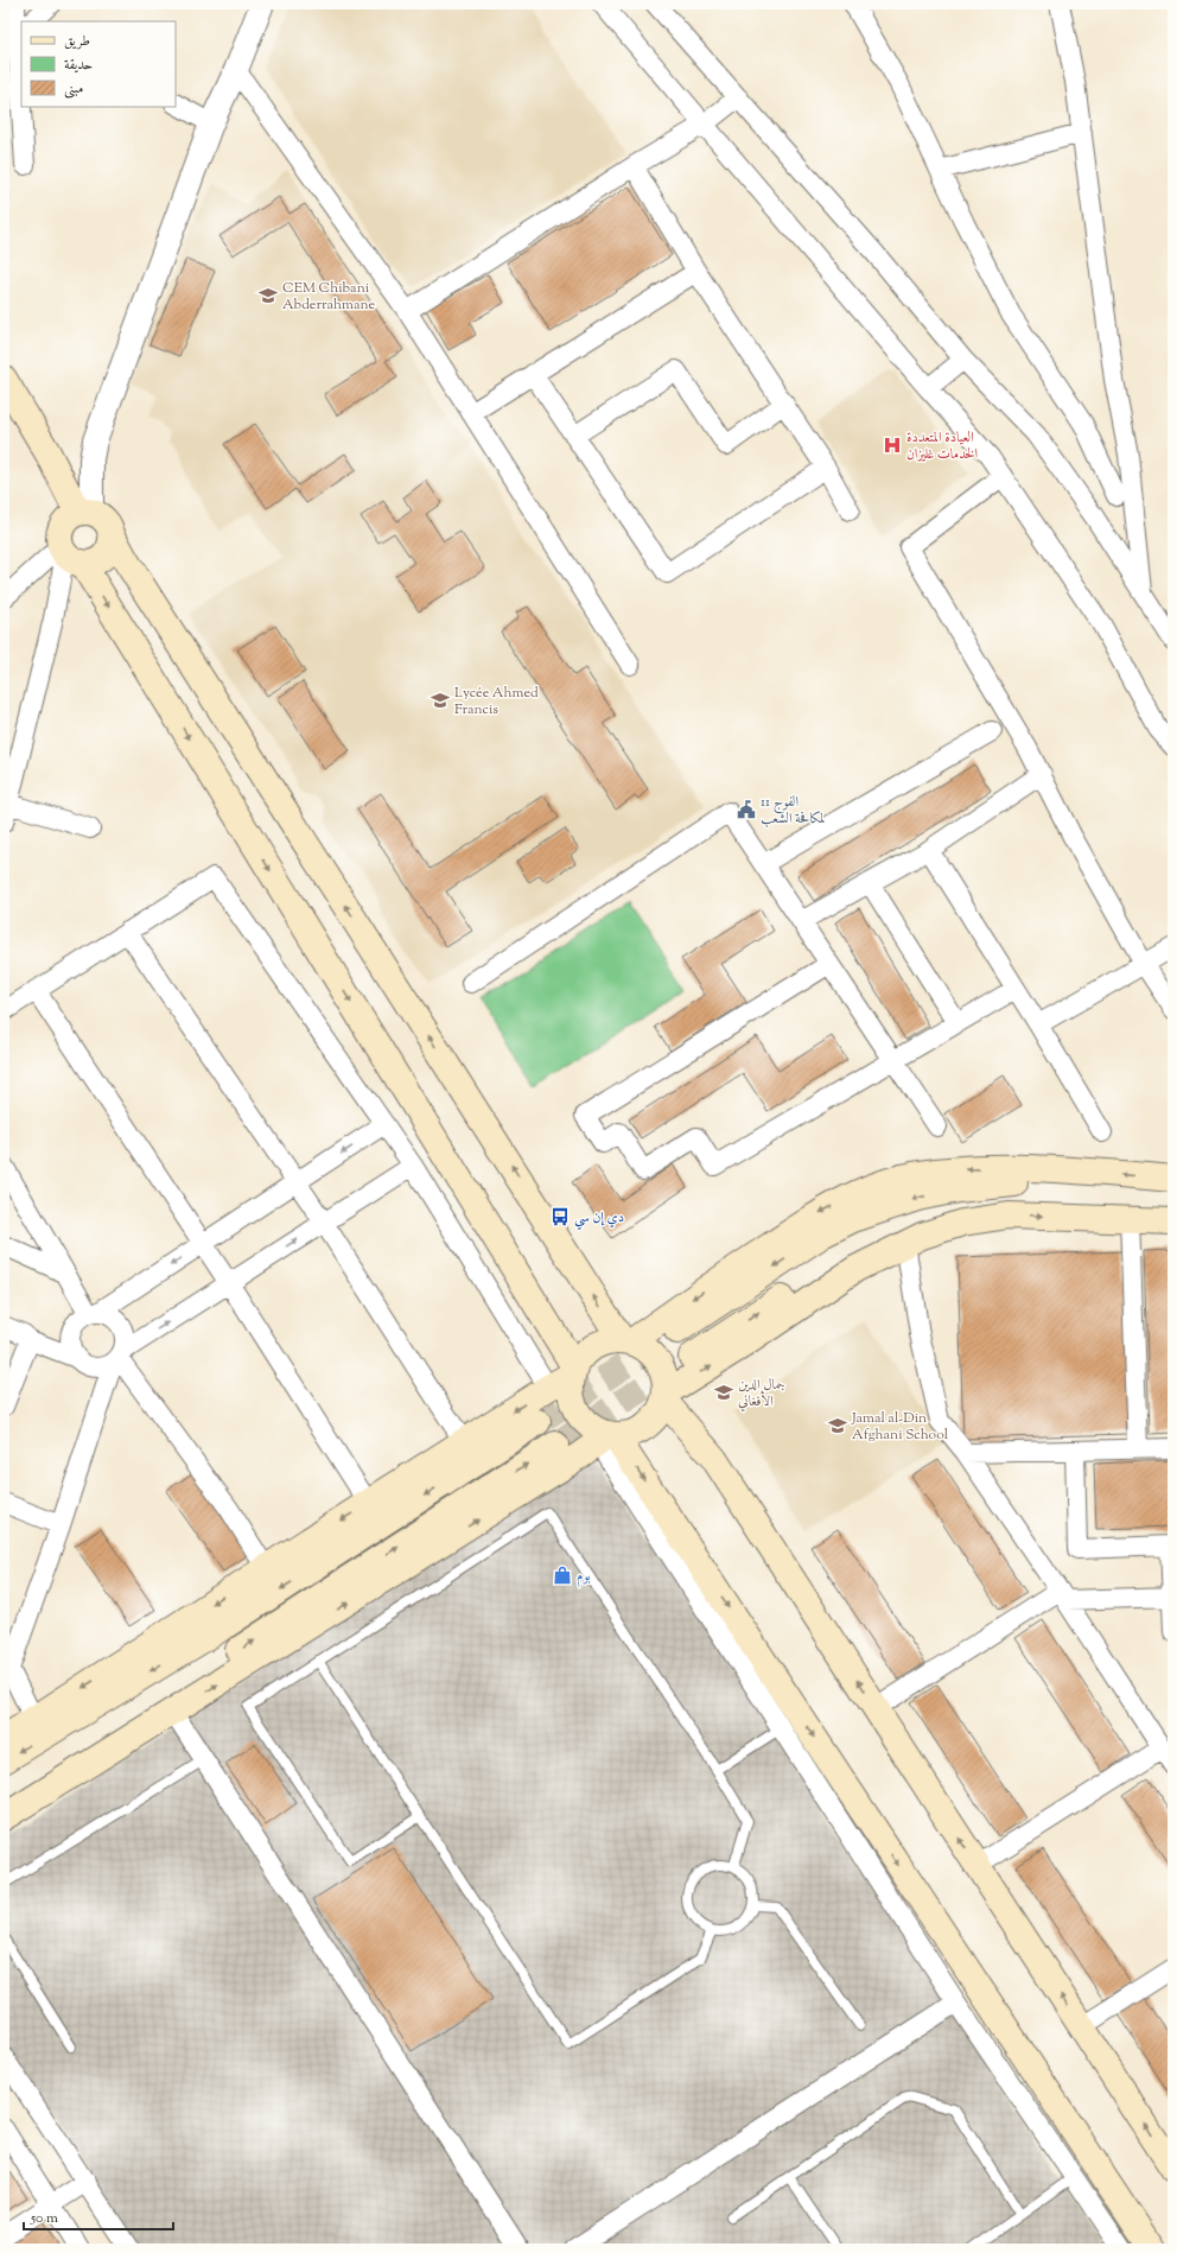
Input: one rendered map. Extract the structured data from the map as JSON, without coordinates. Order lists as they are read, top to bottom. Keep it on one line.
{"places":{"school or university":["CEM Chibani Abderrahmane","Lycée Ahmed Francis","جمال الدين الأفغاني","Jamal al-Din Afghani School"],"hospital":["العيادة المتعددة الخدمات غليزان"],"public building":["الفوج 11 لمكافحة الشعب"],"bus stop":["دي إن سي"],"shop":["بوم"]},"legend":["طريق","حديقة","مبنى"],"scale_bar":"50 m"}
